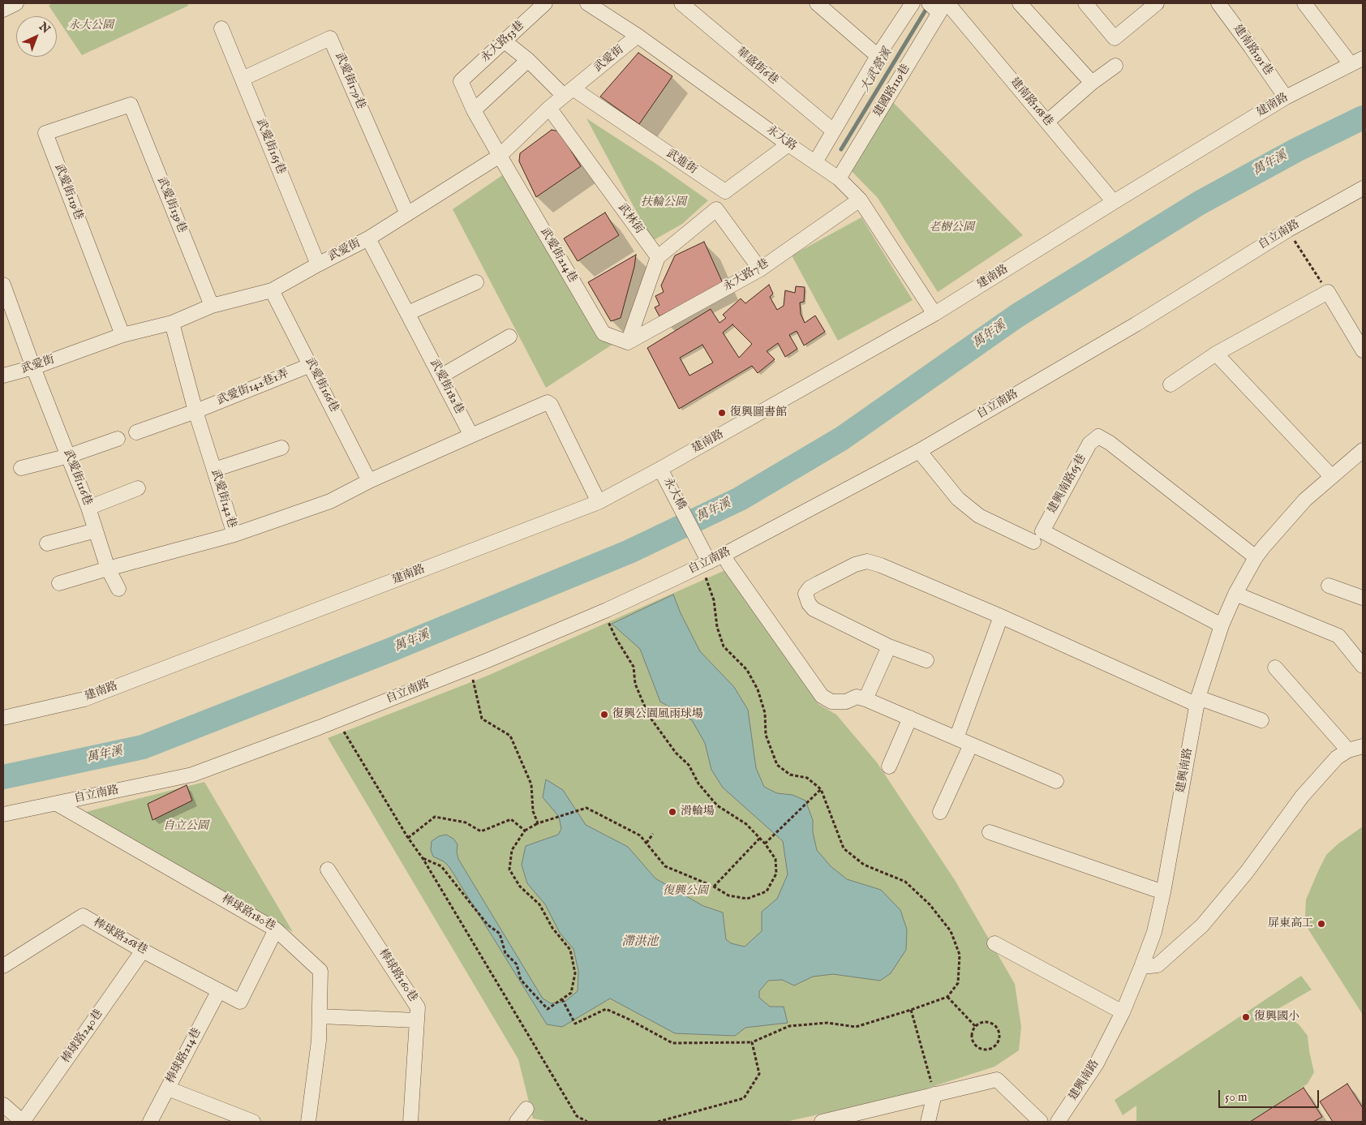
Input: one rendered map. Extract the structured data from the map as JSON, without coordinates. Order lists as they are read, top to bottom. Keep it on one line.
{"streets":{"street":["永大路53巷","建南路191巷","武愛街","華盛街6巷","武愛街179巷","建國路119巷","建南路168巷","建南路","永大路","武愛街165巷","武進街","武愛街119巷","武愛街139巷","武林街","自立南路","武愛街214巷","永大路7巷","武愛街166巷","武愛街182巷","武愛街142巷1弄","武愛街116巷","建興南路65巷","永大橋","武愛街142巷","建興南路","棒球路180巷","棒球路268巷","棒球路160巷","棒球路240巷","棒球路214巷"]},"crossings":[["永大路53巷","武進街"],["永大路53巷","武愛街214巷"],["建南路191巷","建南路"],["武愛街","武愛街179巷"],["武愛街","永大路"],["武愛街","武愛街165巷"],["武愛街","武進街"],["武愛街","武愛街119巷"],["武愛街","武愛街139巷"],["武愛街","武林街"],["武愛街","武愛街214巷"],["武愛街","武愛街166巷"],["武愛街","武愛街182巷"],["武愛街","武愛街116巷"],["武愛街","武愛街142巷"],["武愛街179巷","武愛街165巷"],["建國路119巷","建南路168巷"],["建國路119巷","永大路"],["建南路168巷","建南路"],["建南路","永大路"],["建南路","永大橋"],["永大路","永大路7巷"],["武愛街119巷","武愛街139巷"],["自立南路","永大橋"],["自立南路","棒球路180巷"],["武愛街214巷","永大路7巷"],["武愛街166巷","武愛街142巷1弄"],["武愛街166巷","武愛街142巷"],["武愛街142巷1弄","武愛街142巷"],["建興南路65巷","建興南路"],["棒球路180巷","棒球路268巷"],["棒球路268巷","棒球路240巷"],["棒球路268巷","棒球路214巷"]],"water":["大武營溪","萬年溪","滯洪池"],"parks":["永大公園","扶輪公園","老樹公園","自立公園","復興公園"],"places":["復興圖書館","復興公園風雨球場","滑輪場","屏東高工","復興國小"],"scale_bar":"50 m","north":"top right"}
